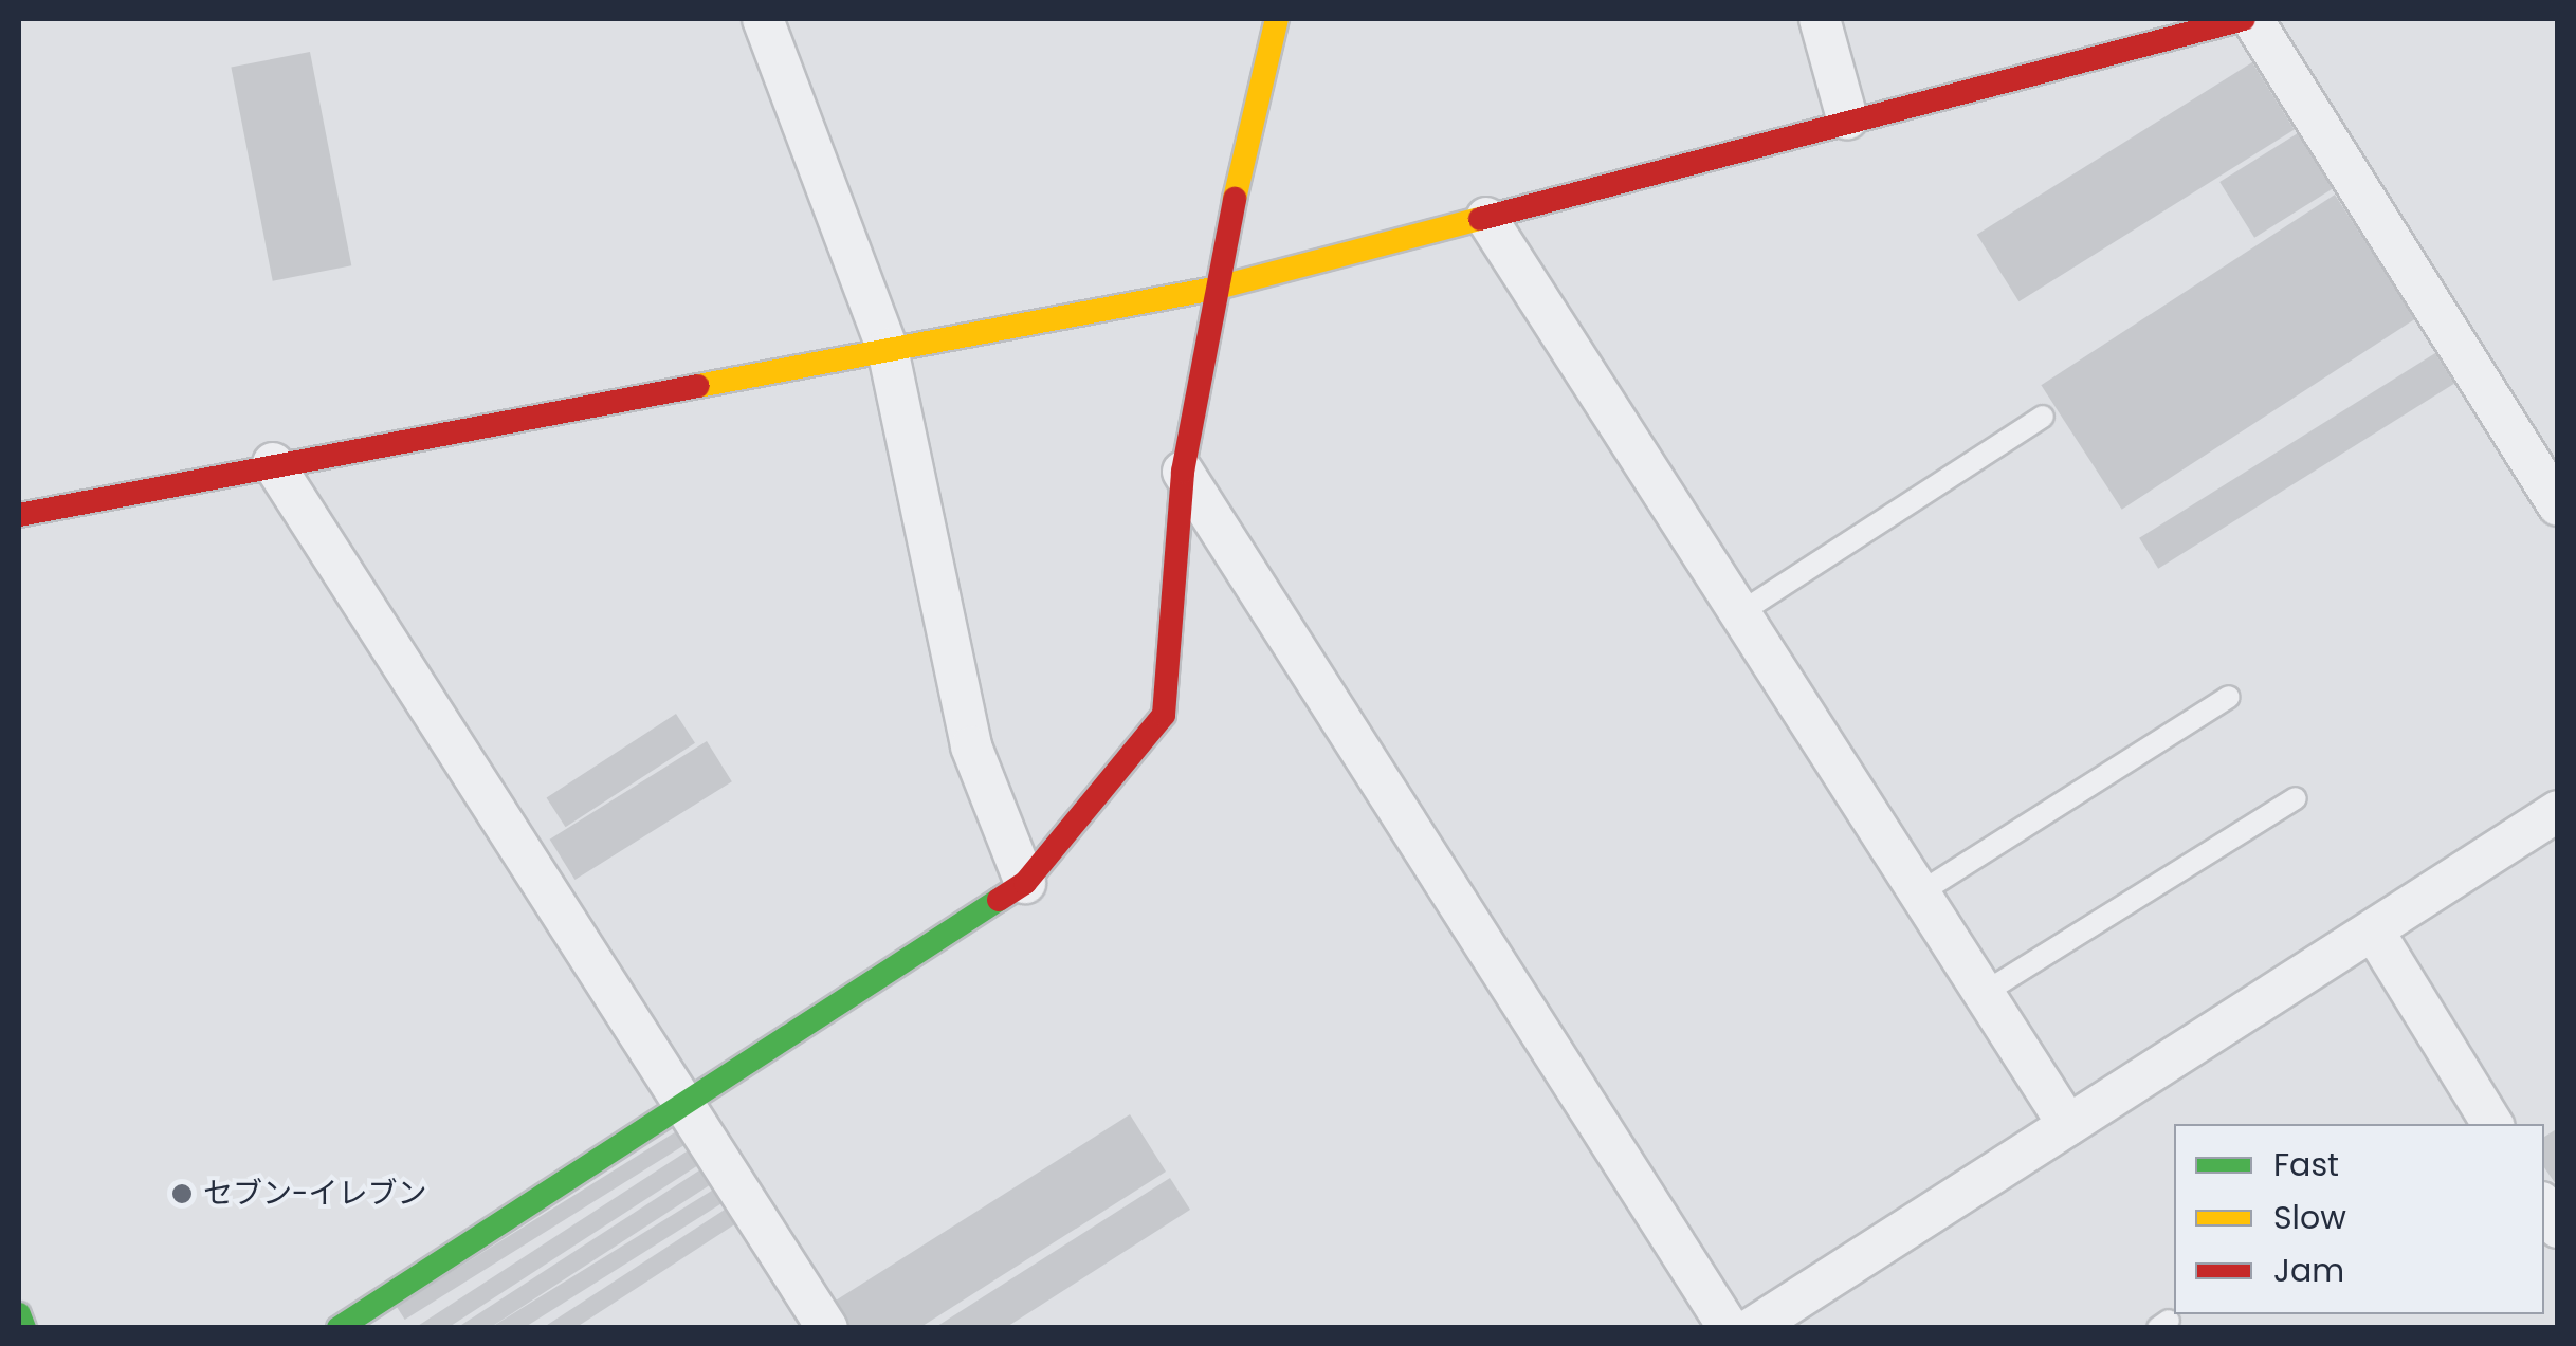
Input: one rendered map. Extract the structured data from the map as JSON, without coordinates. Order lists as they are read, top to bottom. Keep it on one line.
{"places":["セブン-イレブン"],"legend":["Fast","Slow","Jam"]}
